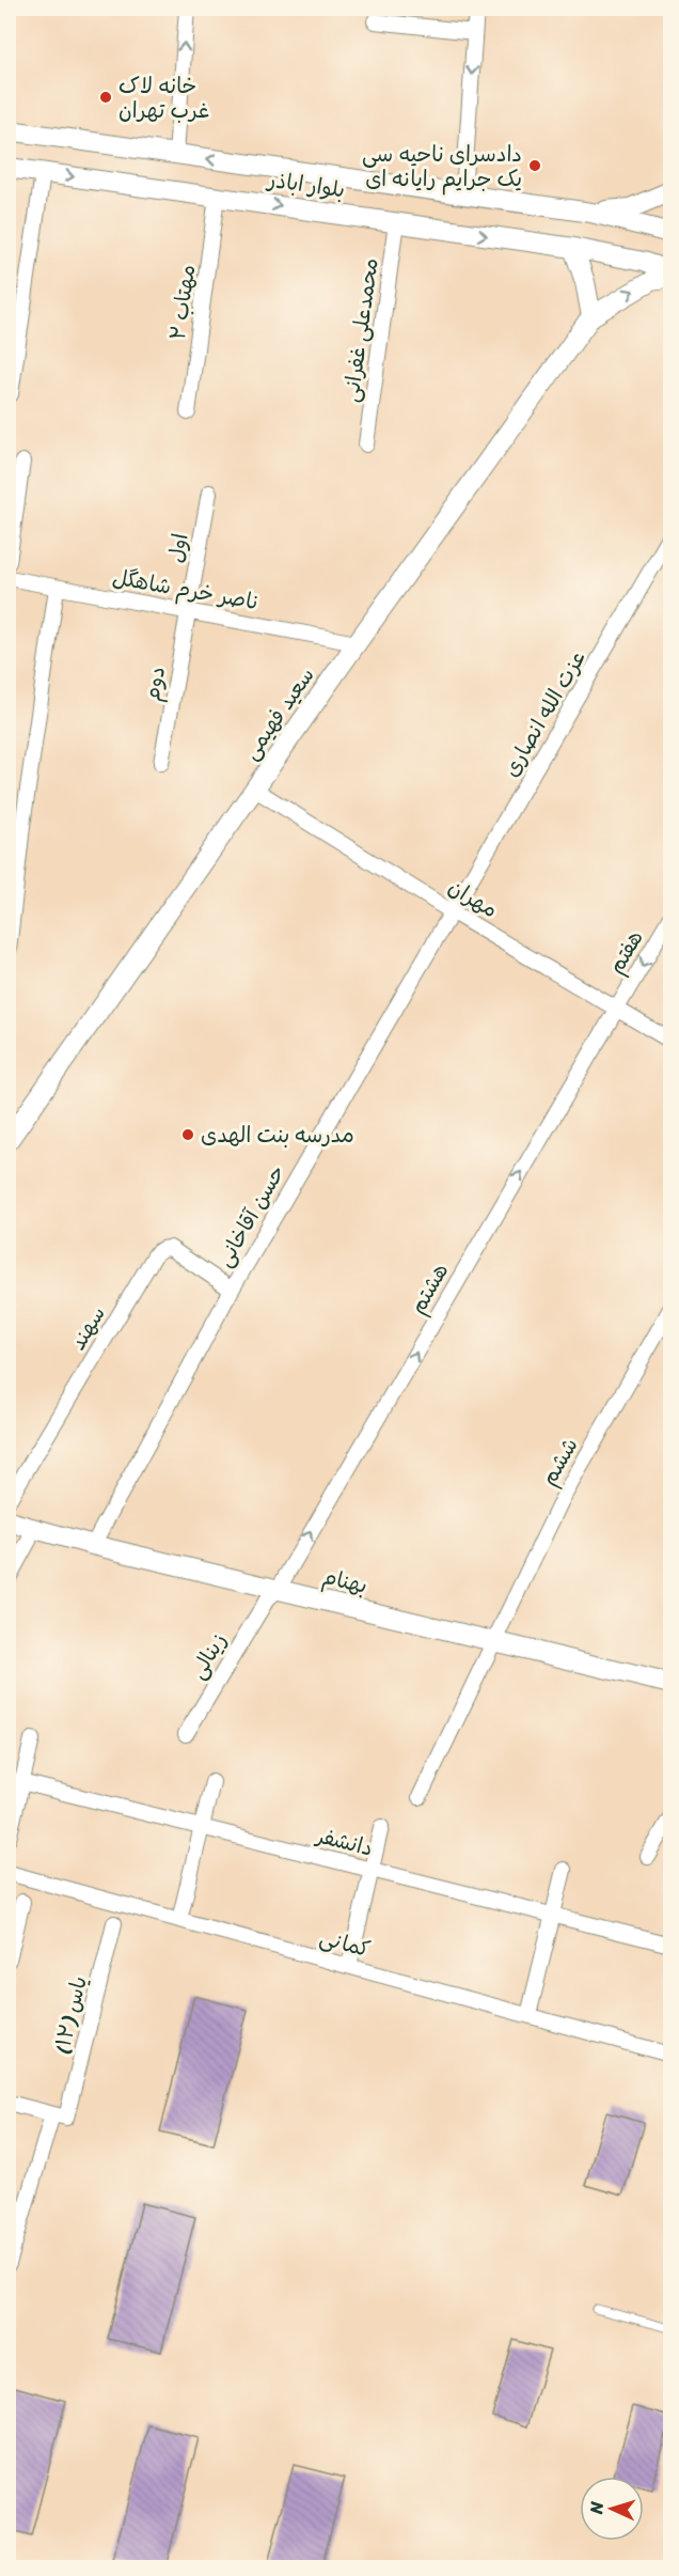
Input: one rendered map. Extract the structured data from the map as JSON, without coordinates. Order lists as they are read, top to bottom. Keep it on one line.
{"streets":{"main road":["بلوار اباذر","سعید فهیمی","بهنام"],"street":["مهتاب ۲","محمدعلی غفرانی","اول","ناصر خرم شاهگل","دوم","عزت الله انصاری","مهران","هفتم","حسن آقاخانی","هشتم","سهند","ششم","زینالی","دانشفر","کمانی","یاس (۱۲)"]},"crossings":[["بلوار اباذر","مهتاب ۲"],["بلوار اباذر","محمدعلی غفرانی"],["اول","ناصر خرم شاهگل"],["اول","دوم"],["ناصر خرم شاهگل","دوم"],["ناصر خرم شاهگل","سعید فهیمی"],["سعید فهیمی","مهران"],["عزت الله انصاری","مهران"],["عزت الله انصاری","حسن آقاخانی"],["مهران","هفتم"],["مهران","حسن آقاخانی"],["مهران","هشتم"],["هفتم","هشتم"],["حسن آقاخانی","سهند"],["حسن آقاخانی","بهنام"],["هشتم","بهنام"],["هشتم","زینالی"],["ششم","بهنام"],["بهنام","زینالی"]],"one_way":["هفتم","هشتم"],"places":["خانه لاک غرب تهران","دادسرای ناحیه سی یک جرایم رایانه ای","مدرسه بنت الهدی"],"north":"left"}
